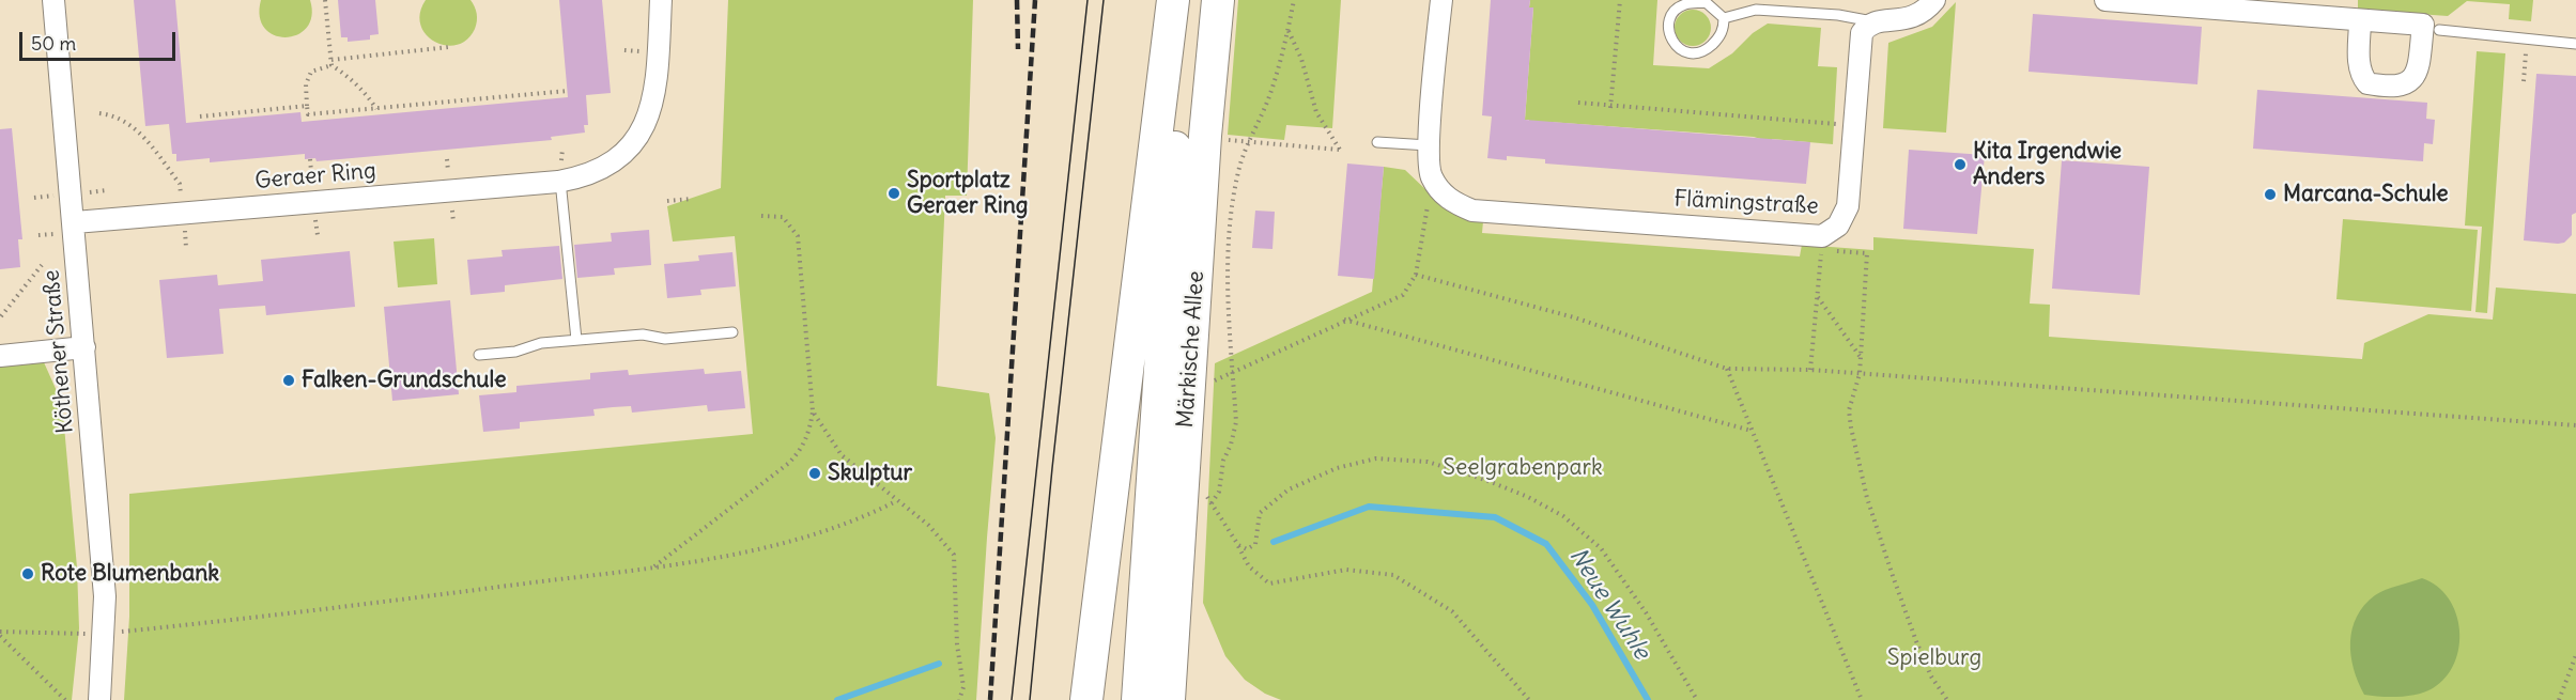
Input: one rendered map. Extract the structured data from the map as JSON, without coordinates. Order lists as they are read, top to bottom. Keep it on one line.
{"streets":{"main road":["Märkische Allee"],"street":["Geraer Ring","Flämingstraße","Köthener Straße"]},"crossings":[["Geraer Ring","Köthener Straße"]],"water":["Neue Wuhle"],"parks":["Seelgrabenpark","Spielburg"],"places":["Kita Irgendwie Anders","Sportplatz Geraer Ring","Marcana-Schule","Falken-Grundschule","Skulptur","Rote Blumenbank"],"scale_bar":"50 m"}
